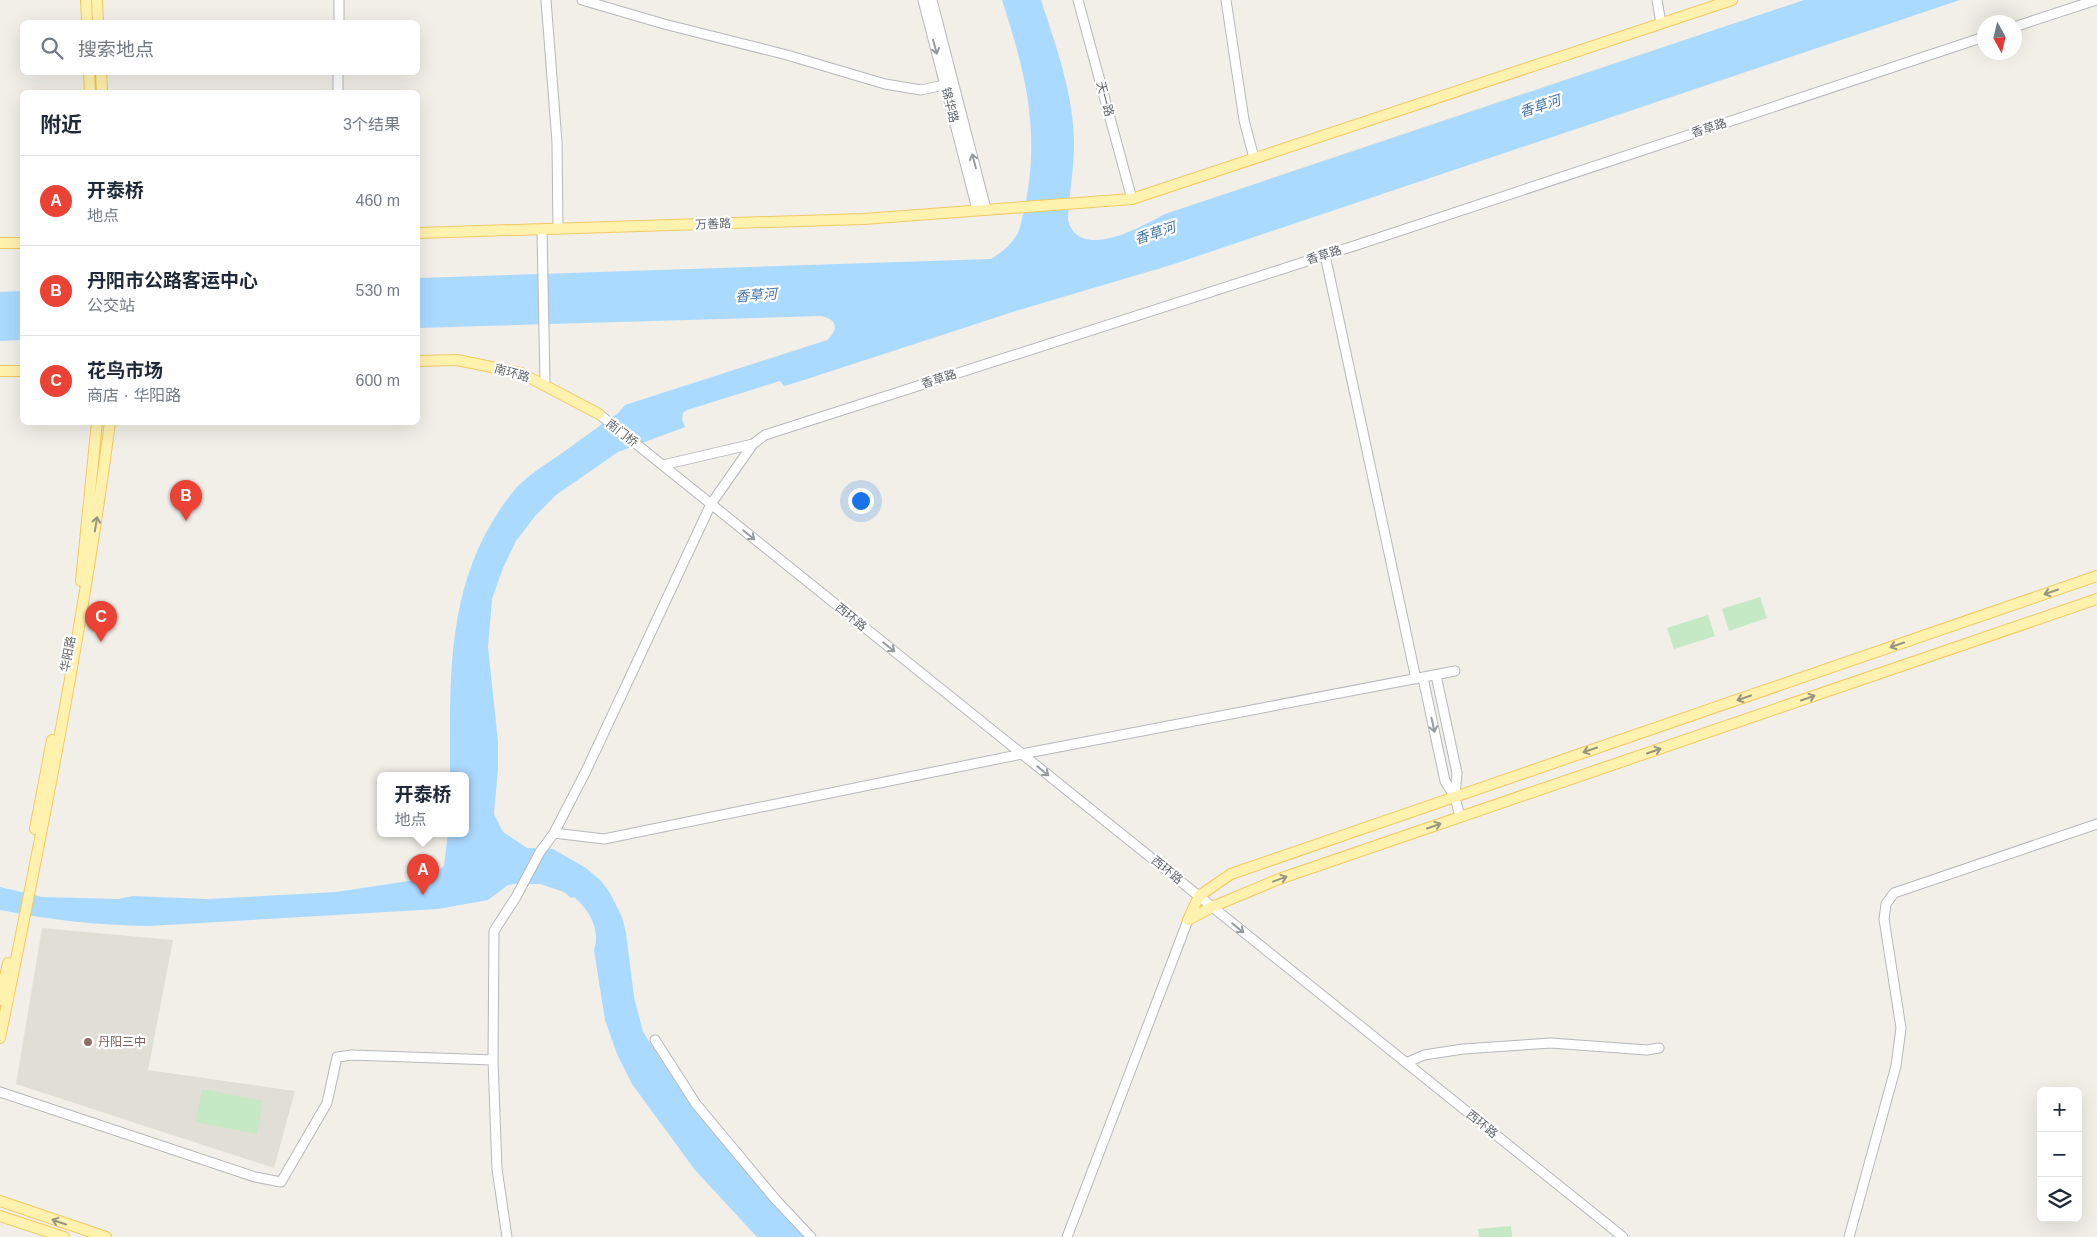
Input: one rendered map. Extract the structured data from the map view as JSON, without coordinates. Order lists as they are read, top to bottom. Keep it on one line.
{"streets":{"main road":["万善路","南环路","华阳路"],"street":["天一路","锦华路","香草路","南门桥","西环路"]},"crossings":[["天一路","万善路"],["锦华路","万善路"],["香草路","南门桥"],["南环路","南门桥"]],"one_way":["西环路"],"water":["香草河"],"places":["丹阳三中"],"north":"bottom","page":{"search":"搜索地点","heading":["附近","3个结果"],"list":[{"mark":"A","name":"开泰桥","note":"地点","value":"460 m"},{"mark":"B","name":"丹阳市公路客运中心","note":"公交站","value":"530 m"},{"mark":"C","name":"花鸟市场","note":"商店 · 华阳路","value":"600 m"}],"pins":["B","C","A"],"popup":["开泰桥","地点"],"map_buttons":["+","−"]}}
